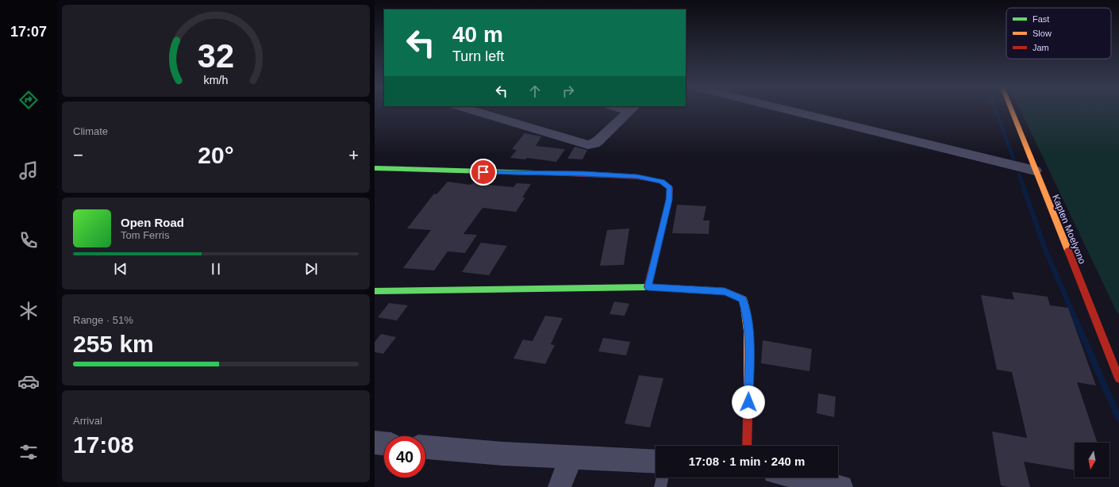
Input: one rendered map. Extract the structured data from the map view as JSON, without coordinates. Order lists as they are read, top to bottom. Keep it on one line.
{"streets":{"street":["Kapten Moelyono"]},"legend":["Fast","Slow","Jam"],"north":"bottom","page":{"tabs":"17:07","turn":["40 m","Turn left"],"tile":["Climate",["Range · 51%","255 km"],["Arrival","17:08"]],"heat":["−","20°","+"],"song":["Open Road","Tom Ferris"],"limit":"40","trip":"17:08 · 1 min · 240 m","gauge":["32","km/h"]}}
